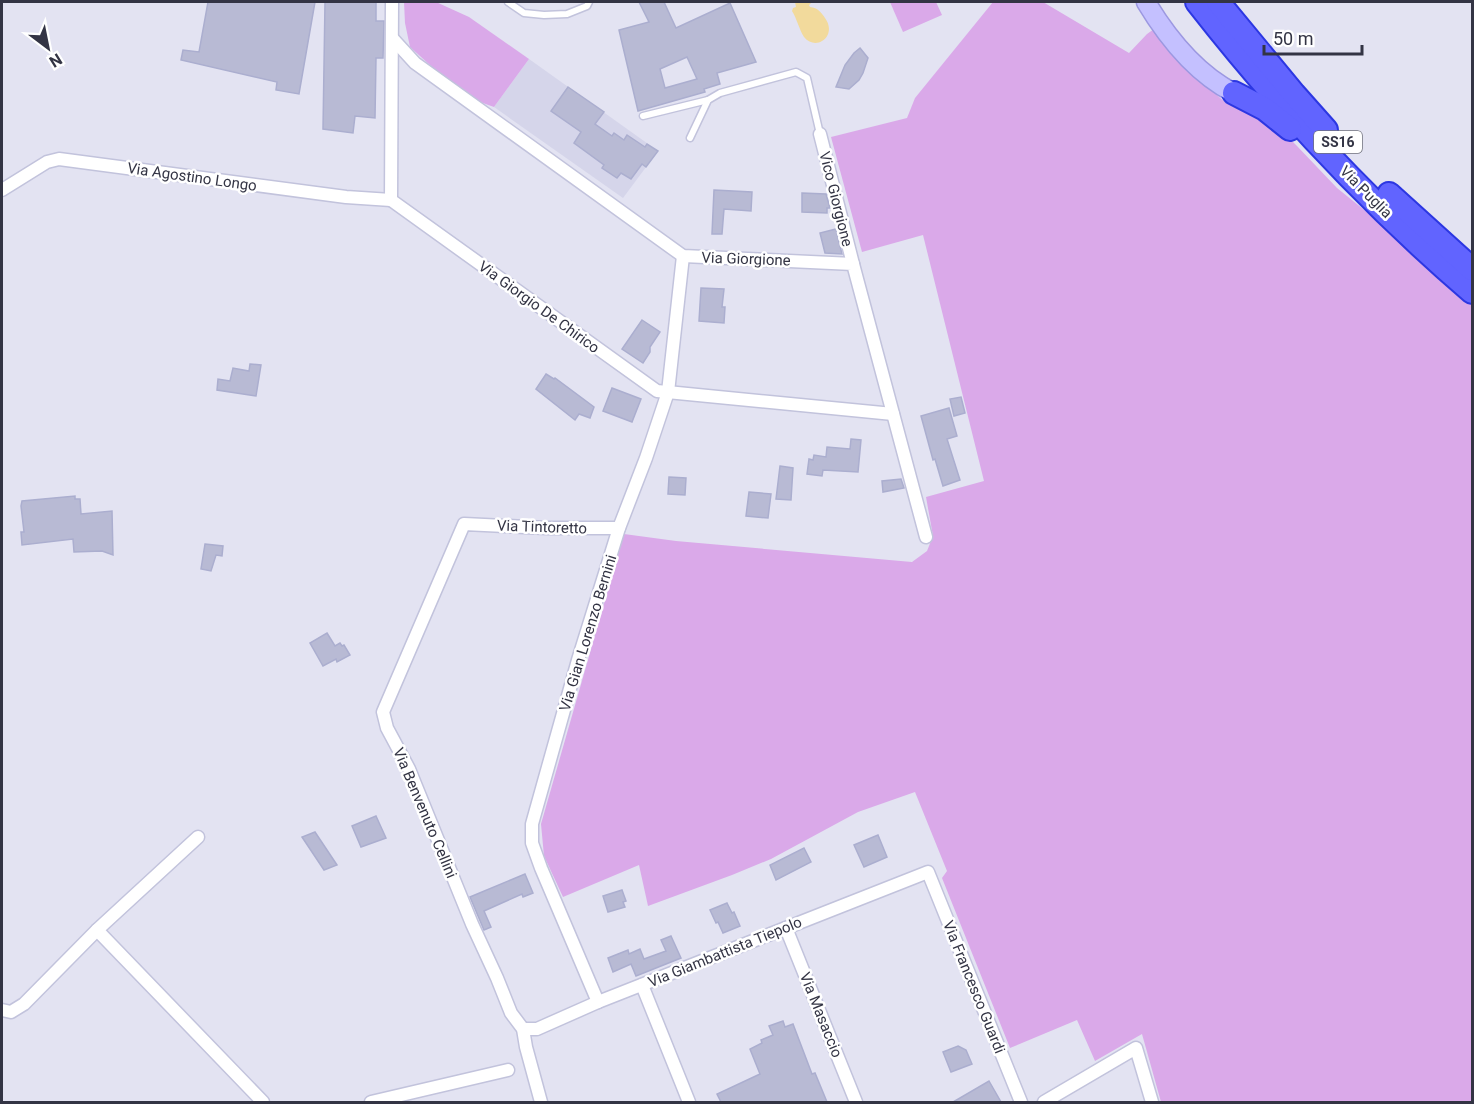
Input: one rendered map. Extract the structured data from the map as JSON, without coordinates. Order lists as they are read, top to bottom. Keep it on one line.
{"streets":{"highway":["SS16","Via Puglia"],"street":["Via Agostino Longo","Vico Giorgione","Via Giorgione","Via Giorgio De Chirico","Via Tintoretto","Via Gian Lorenzo Bernini","Via Benvenuto Cellini","Via Giambattista Tiepolo","Via Francesco Guardi","Via Masaccio"]},"crossings":[["Via Agostino Longo","Via Giorgio De Chirico"],["Vico Giorgione","Via Giorgione"],["Via Giorgione","Via Gian Lorenzo Bernini"],["Via Giorgio De Chirico","Via Gian Lorenzo Bernini"],["Via Tintoretto","Via Gian Lorenzo Bernini"],["Via Tintoretto","Via Benvenuto Cellini"],["Via Gian Lorenzo Bernini","Via Giambattista Tiepolo"],["Via Benvenuto Cellini","Via Giambattista Tiepolo"],["Via Giambattista Tiepolo","Via Francesco Guardi"],["Via Giambattista Tiepolo","Via Masaccio"]],"scale_bar":"50 m","north":"bottom right"}
